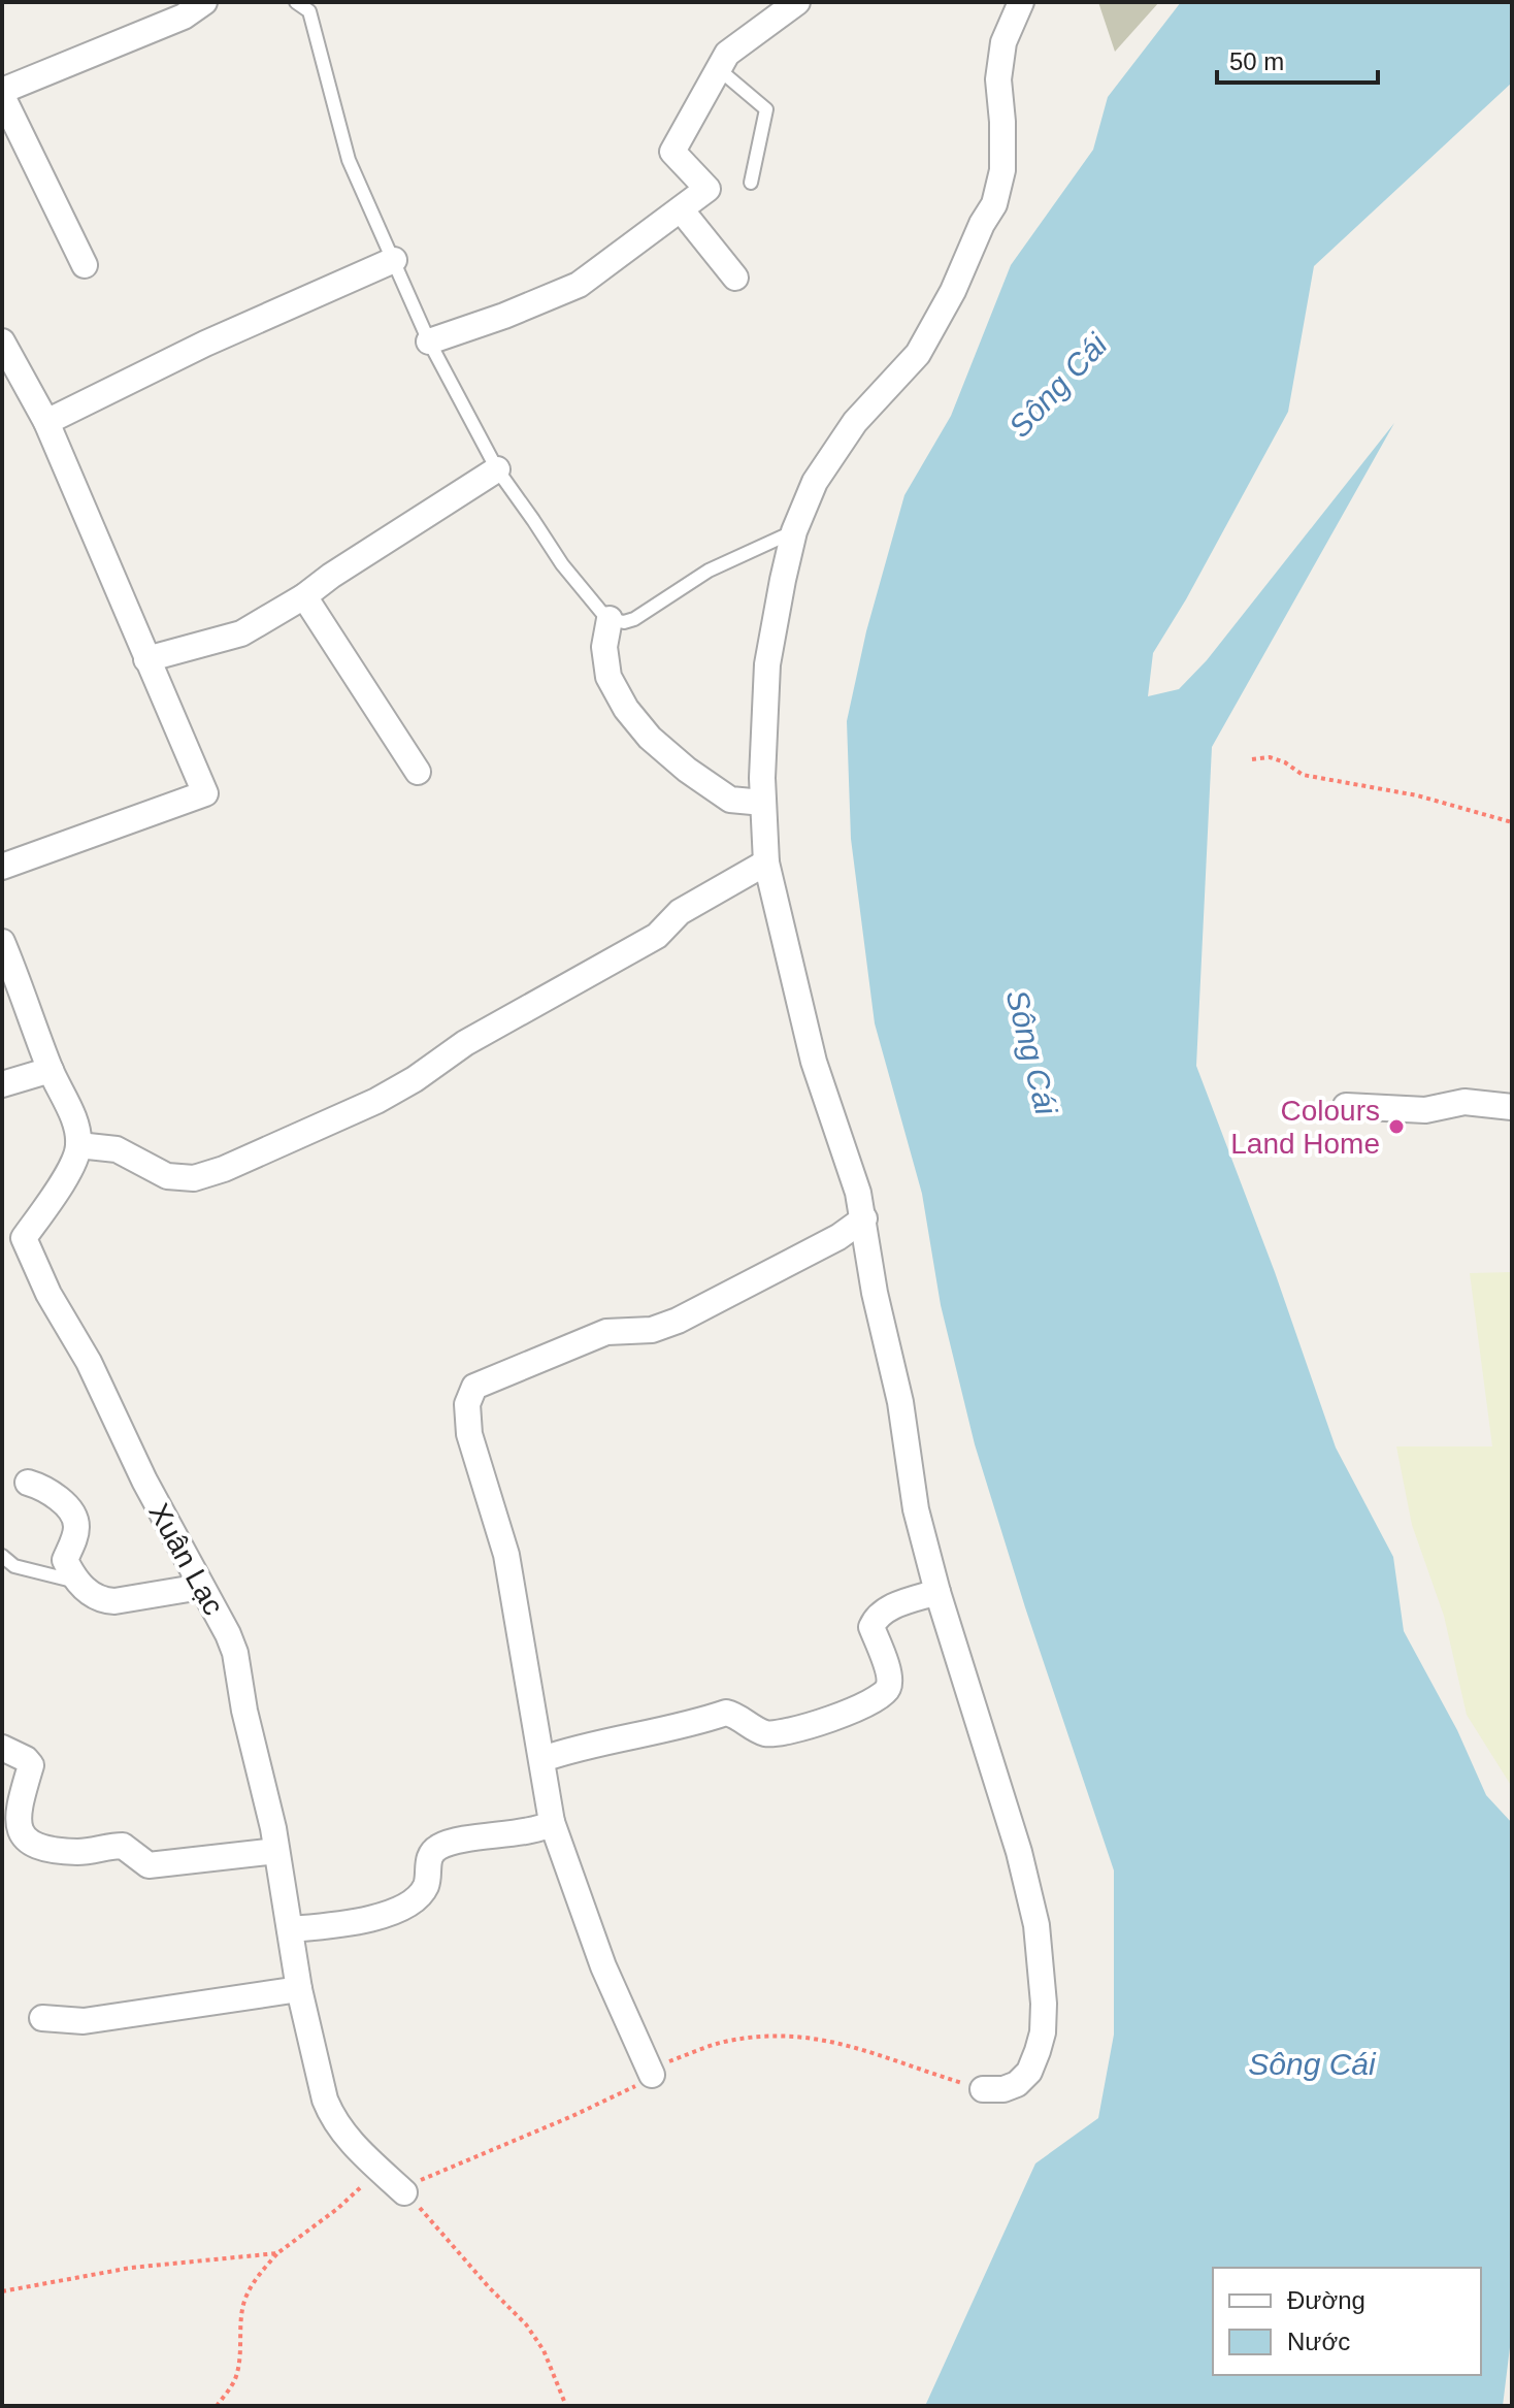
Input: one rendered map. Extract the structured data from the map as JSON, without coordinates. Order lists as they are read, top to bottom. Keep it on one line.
{"streets":{"street":["Xuân Lạc"]},"water":["Sông Cái"],"places":["Colours Land Home"],"legend":["Đường","Nước"],"scale_bar":"50 m"}
